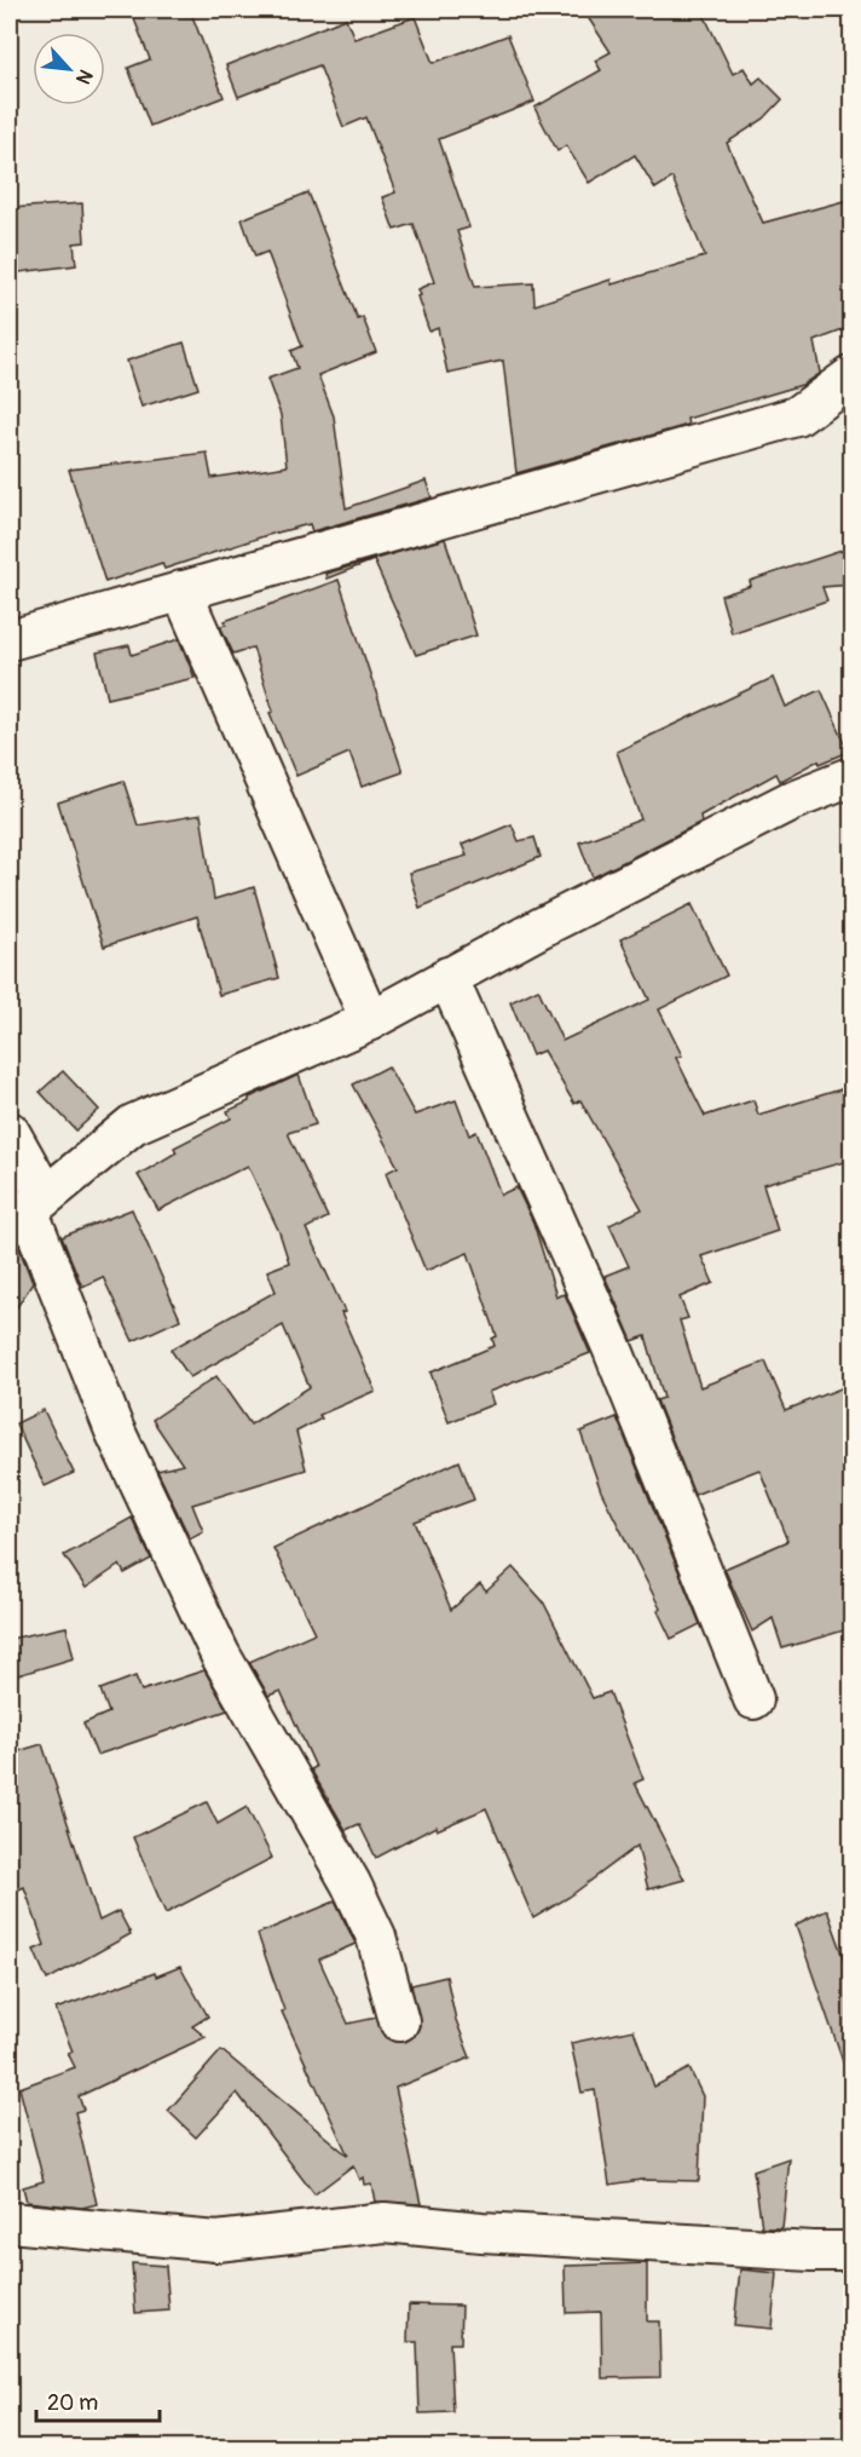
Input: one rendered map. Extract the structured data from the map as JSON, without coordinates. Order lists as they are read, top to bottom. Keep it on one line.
{"scale_bar":"20 m","north":"bottom right"}
